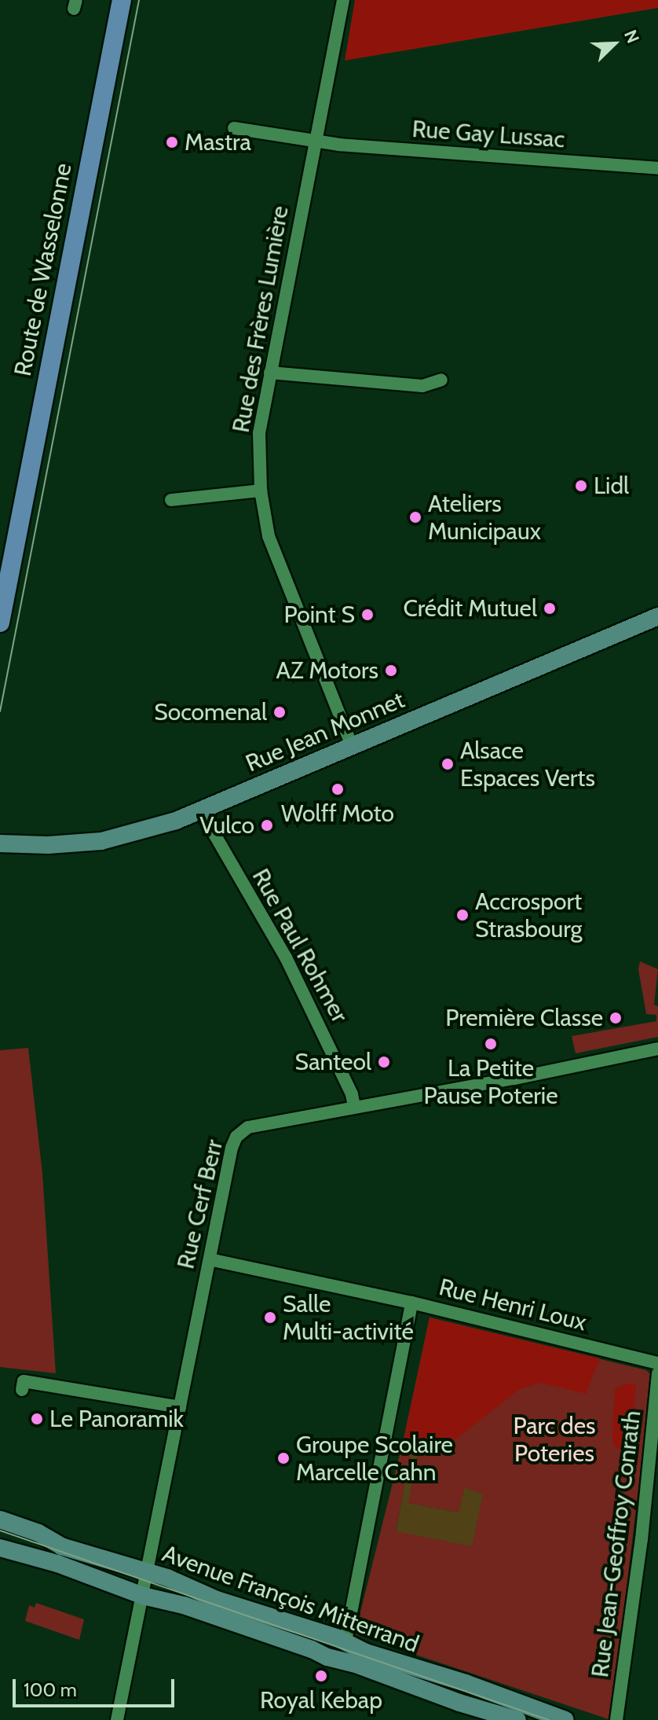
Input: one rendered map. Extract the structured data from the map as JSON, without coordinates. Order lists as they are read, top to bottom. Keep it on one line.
{"streets":{"main road":["Route de Wasselonne"],"street":["Rue Gay Lussac","Rue des Frères Lumière","Rue Jean Monnet","Rue Paul Rohmer","Rue Cerf Berr","Rue Henri Loux","Rue Jean-Geoffroy Conrath","Avenue François Mitterrand"]},"crossings":[["Rue Gay Lussac","Rue des Frères Lumière"],["Rue des Frères Lumière","Rue Jean Monnet"],["Rue Jean Monnet","Rue Paul Rohmer"],["Rue Paul Rohmer","Rue Cerf Berr"],["Rue Cerf Berr","Rue Henri Loux"],["Rue Cerf Berr","Avenue François Mitterrand"]],"parks":["Parc des Poteries"],"places":["Mastra","Lidl","Ateliers Municipaux","Crédit Mutuel","Point S","AZ Motors","Socomenal","Alsace Espaces Verts","Wolff Moto","Vulco","Accrosport Strasbourg","Première Classe","La Petite Pause Poterie","Santeol","Salle Multi-activité","Le Panoramik","Groupe Scolaire Marcelle Cahn","Royal Kebap"],"scale_bar":"100 m","north":"top right"}
